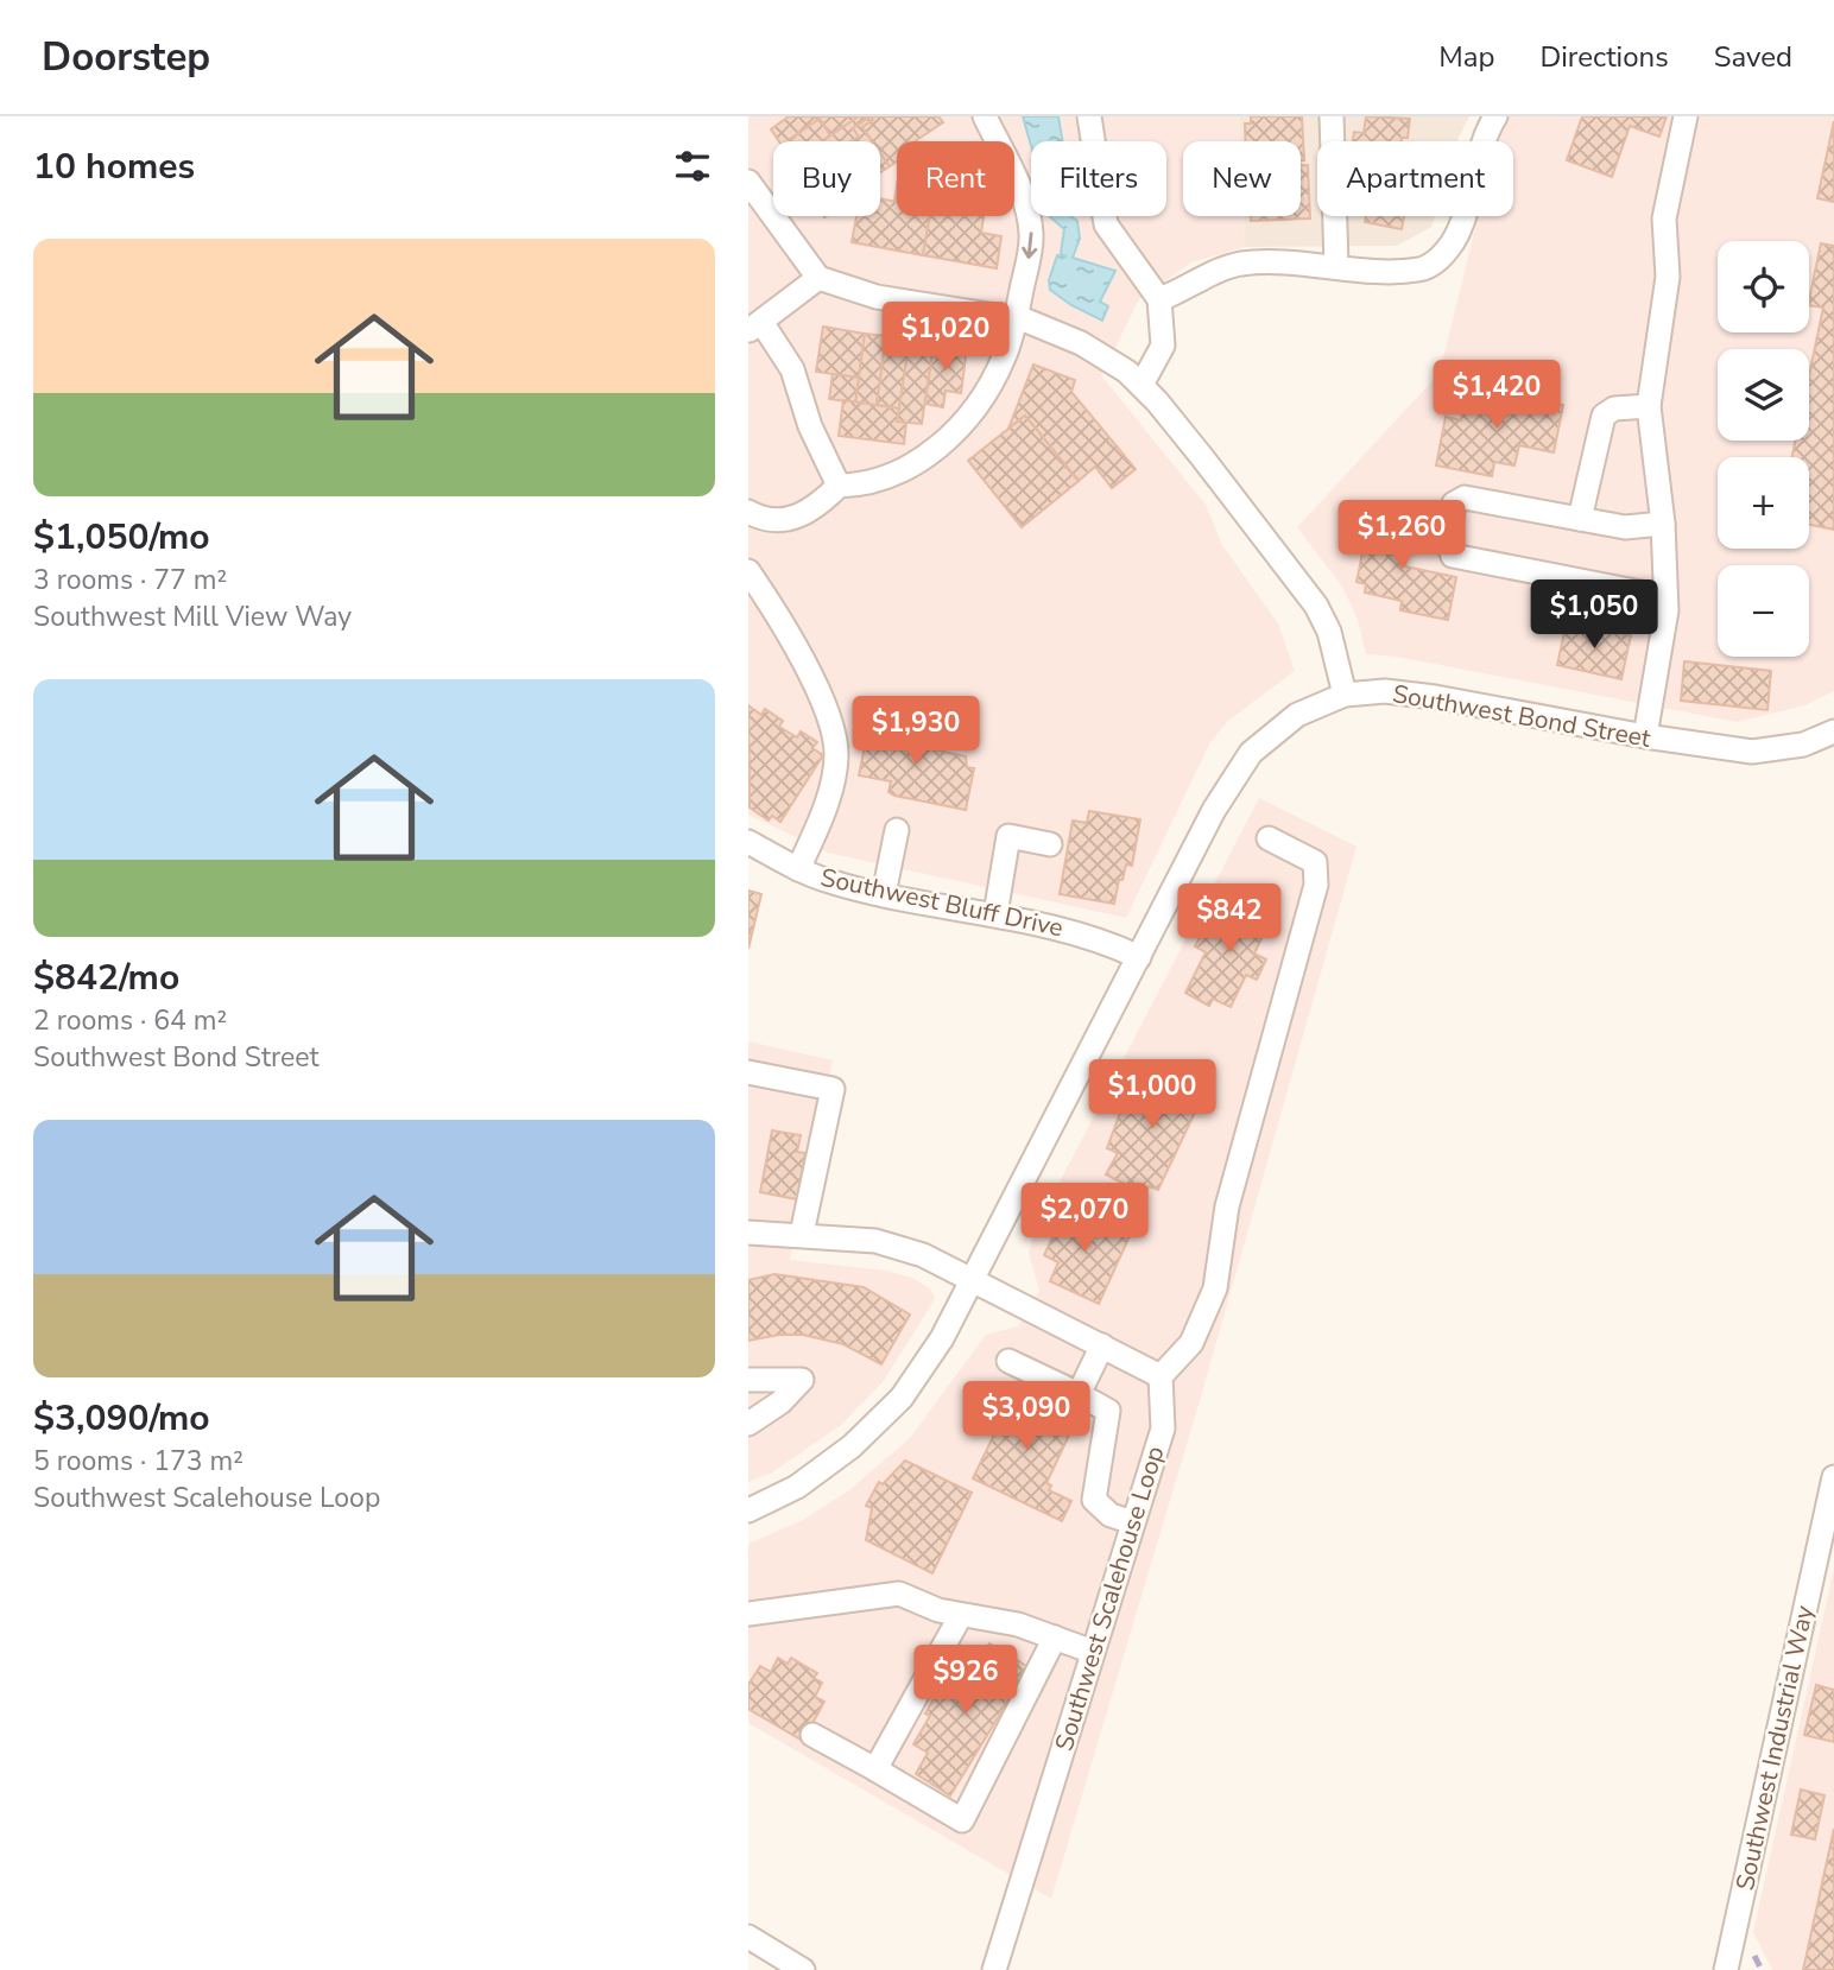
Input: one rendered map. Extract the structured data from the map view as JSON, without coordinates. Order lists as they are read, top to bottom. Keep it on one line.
{"streets":{"street":["Southwest Bond Street","Southwest Bluff Drive","Southwest Scalehouse Loop","Southwest Industrial Way"]},"crossings":[["Southwest Bond Street","Southwest Bluff Drive"]],"page":{"header":"Doorstep","nav":["Map","Directions","Saved"],"heading":"10 homes","chip":["Buy","Rent","Filters","New","Apartment"],"list":[{"name":"$1,050/mo","note":"3 rooms · 77 m² · Southwest Mill View Way"},{"name":"$842/mo","note":"2 rooms · 64 m² · Southwest Bond Street"},{"name":"$3,090/mo","note":"5 rooms · 173 m² · Southwest Scalehouse Loop"}],"map_buttons":["+","−"],"price":["$1,020","$1,420","$1,260","$1,050","$1,930","$842","$1,000","$2,070","$3,090","$926"]}}
